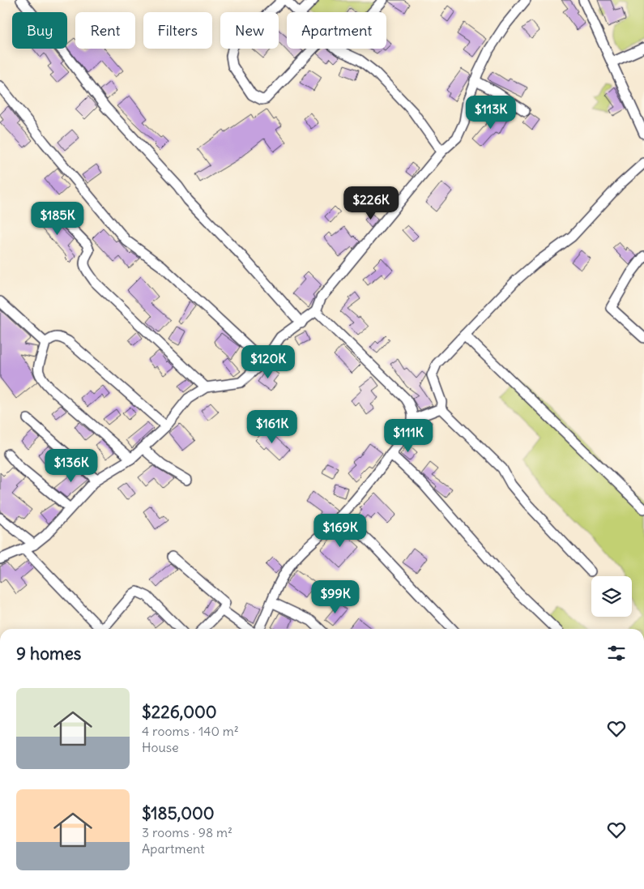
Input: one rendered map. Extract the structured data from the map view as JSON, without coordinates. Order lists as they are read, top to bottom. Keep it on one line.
{"page":{"chip":["Buy","Rent","Filters","New","Apartment"],"price":["$113K","$226K","$185K","$120K","$161K","$111K","$136K","$169K","$99K"],"heading":"9 homes","list":[{"name":"$226,000","note":"4 rooms · 140 m² · House"},{"name":"$185,000","note":"3 rooms · 98 m² · Apartment"}]}}
